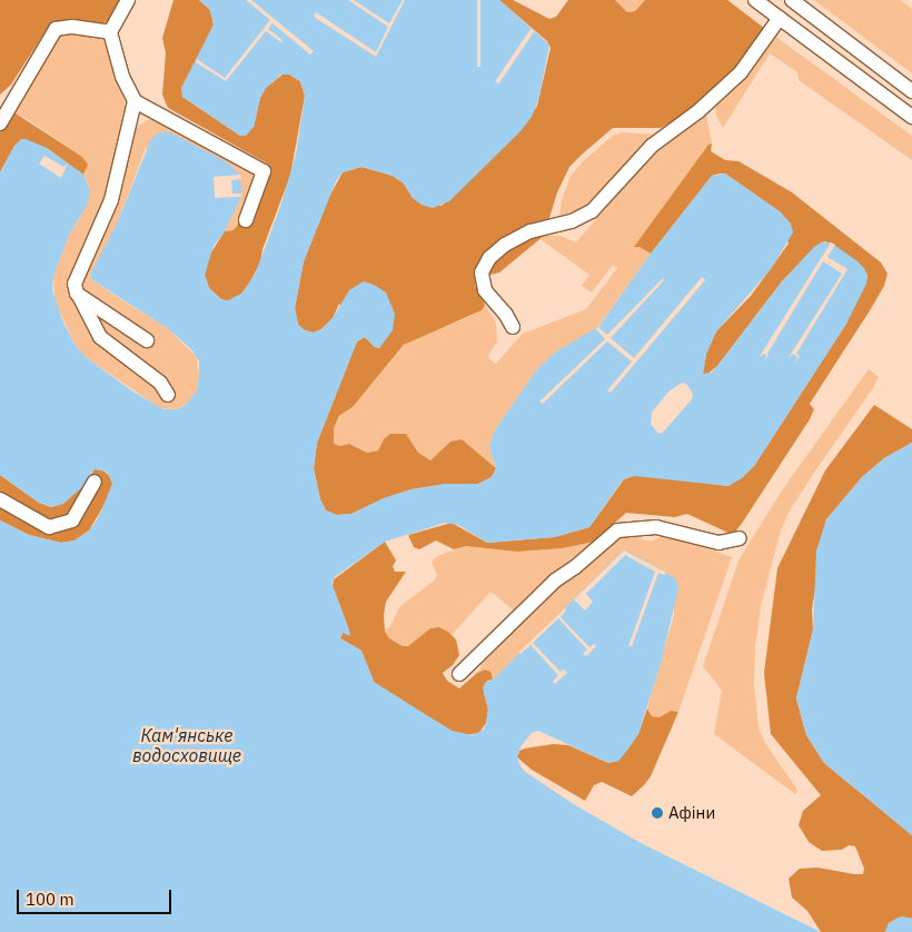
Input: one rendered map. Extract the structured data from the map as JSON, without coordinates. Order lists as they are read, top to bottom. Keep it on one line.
{"water":["Кам'янське водосховище"],"places":["Афіни"],"scale_bar":"100 m"}
